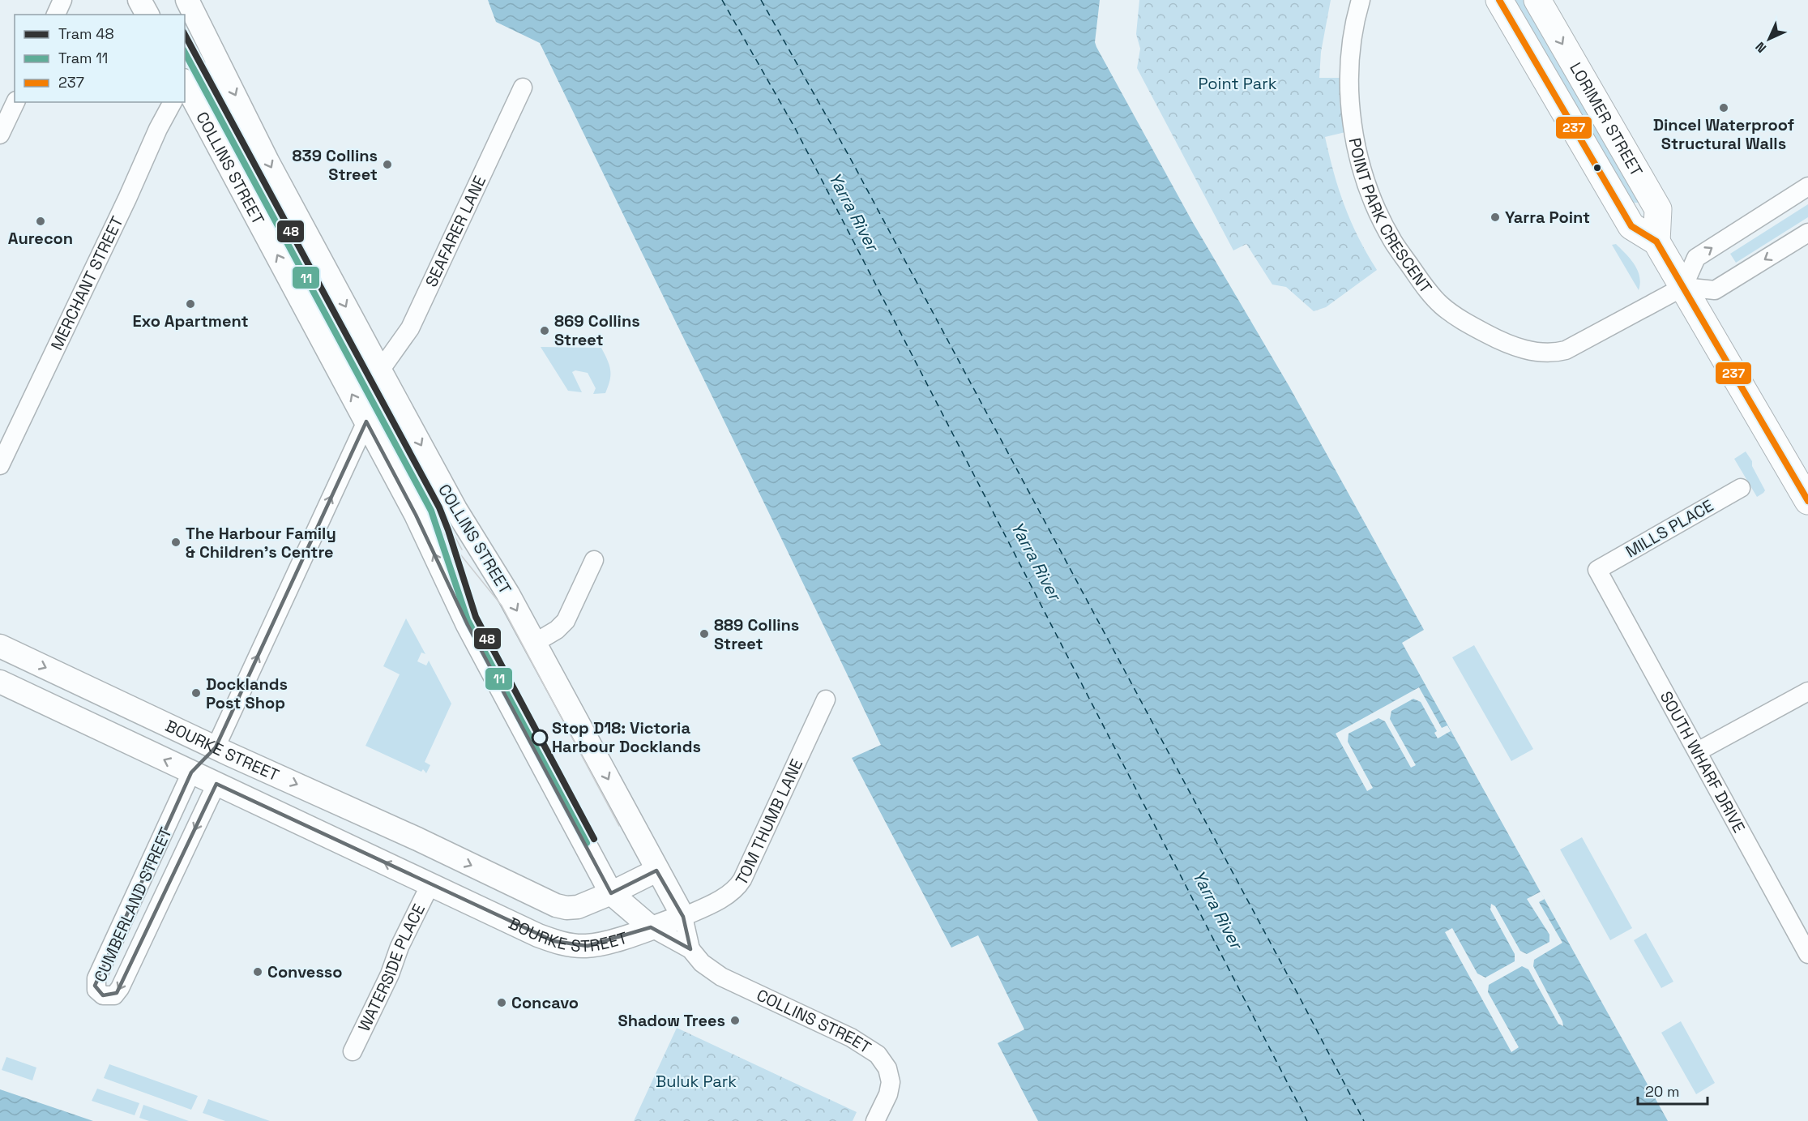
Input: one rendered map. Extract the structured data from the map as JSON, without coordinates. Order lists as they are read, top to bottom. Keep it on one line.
{"streets":{"main road":["LORIMER STREET"],"street":["COLLINS STREET","POINT PARK CRESCENT","SEAFARER LANE","MERCHANT STREET","MILLS PLACE","BOURKE STREET","SOUTH WHARF DRIVE","TOM THUMB LANE","CUMBERLAND STREET","WATERSIDE PLACE"]},"crossings":[["LORIMER STREET","POINT PARK CRESCENT"],["COLLINS STREET","SEAFARER LANE"],["COLLINS STREET","MERCHANT STREET"],["COLLINS STREET","BOURKE STREET"],["COLLINS STREET","TOM THUMB LANE"],["MILLS PLACE","SOUTH WHARF DRIVE"],["BOURKE STREET","TOM THUMB LANE"],["BOURKE STREET","CUMBERLAND STREET"],["BOURKE STREET","WATERSIDE PLACE"]],"water":["Yarra River"],"parks":["Point Park","Buluk Park"],"places":["Dincel Waterproof Structural Walls","839 Collins Street","Yarra Point","Aurecon","Exo Apartment","869 Collins Street","The Harbour Family & Children’s Centre","889 Collins Street","Docklands Post Shop","Stop D18: Victoria Harbour Docklands","Convesso","Concavo","Shadow Trees"],"lines":["transit line 237","tram line 48","tram line 11"],"legend":["Tram 48","Tram 11","237"],"scale_bar":"20 m","north":"bottom left"}
